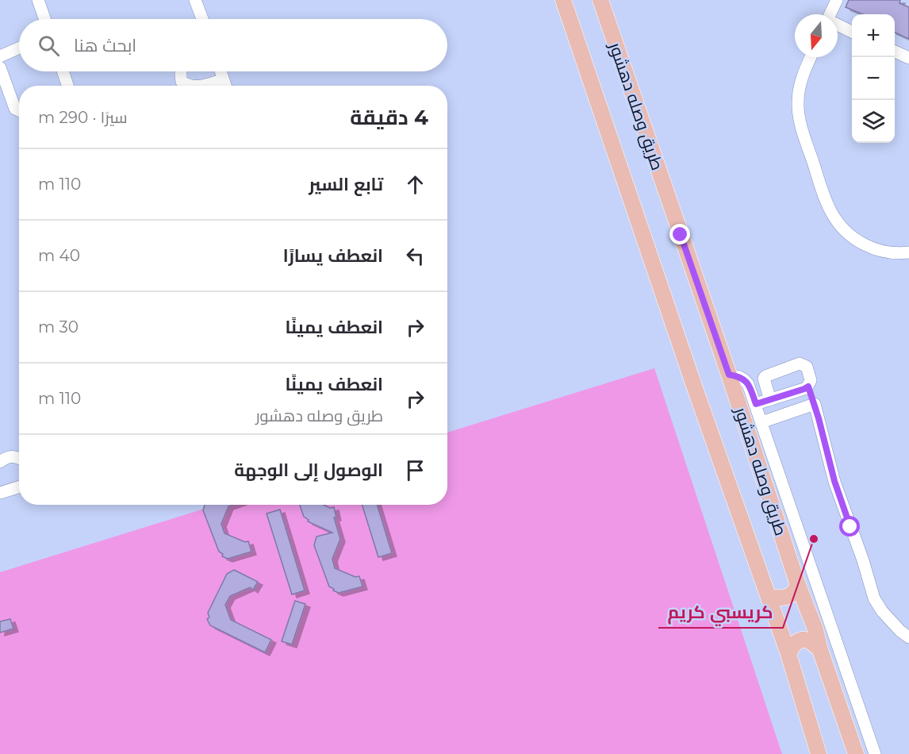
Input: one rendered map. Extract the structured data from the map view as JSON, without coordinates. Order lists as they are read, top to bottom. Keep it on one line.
{"streets":{"main road":["طريق وصله دهشور"]},"places":["كريسبي كريم"],"north":"bottom","page":{"map_buttons":["+","−"],"search":"ابحث هنا","heading":["4 دقيقة","سيرًا · 290 m"],"list":[["تابع السير","110 m"],["انعطف يسارًا","40 m"],["انعطف يمينًا","30 m"],["انعطف يمينًا","طريق وصله دهشور","110 m"],"الوصول إلى الوجهة"]}}
